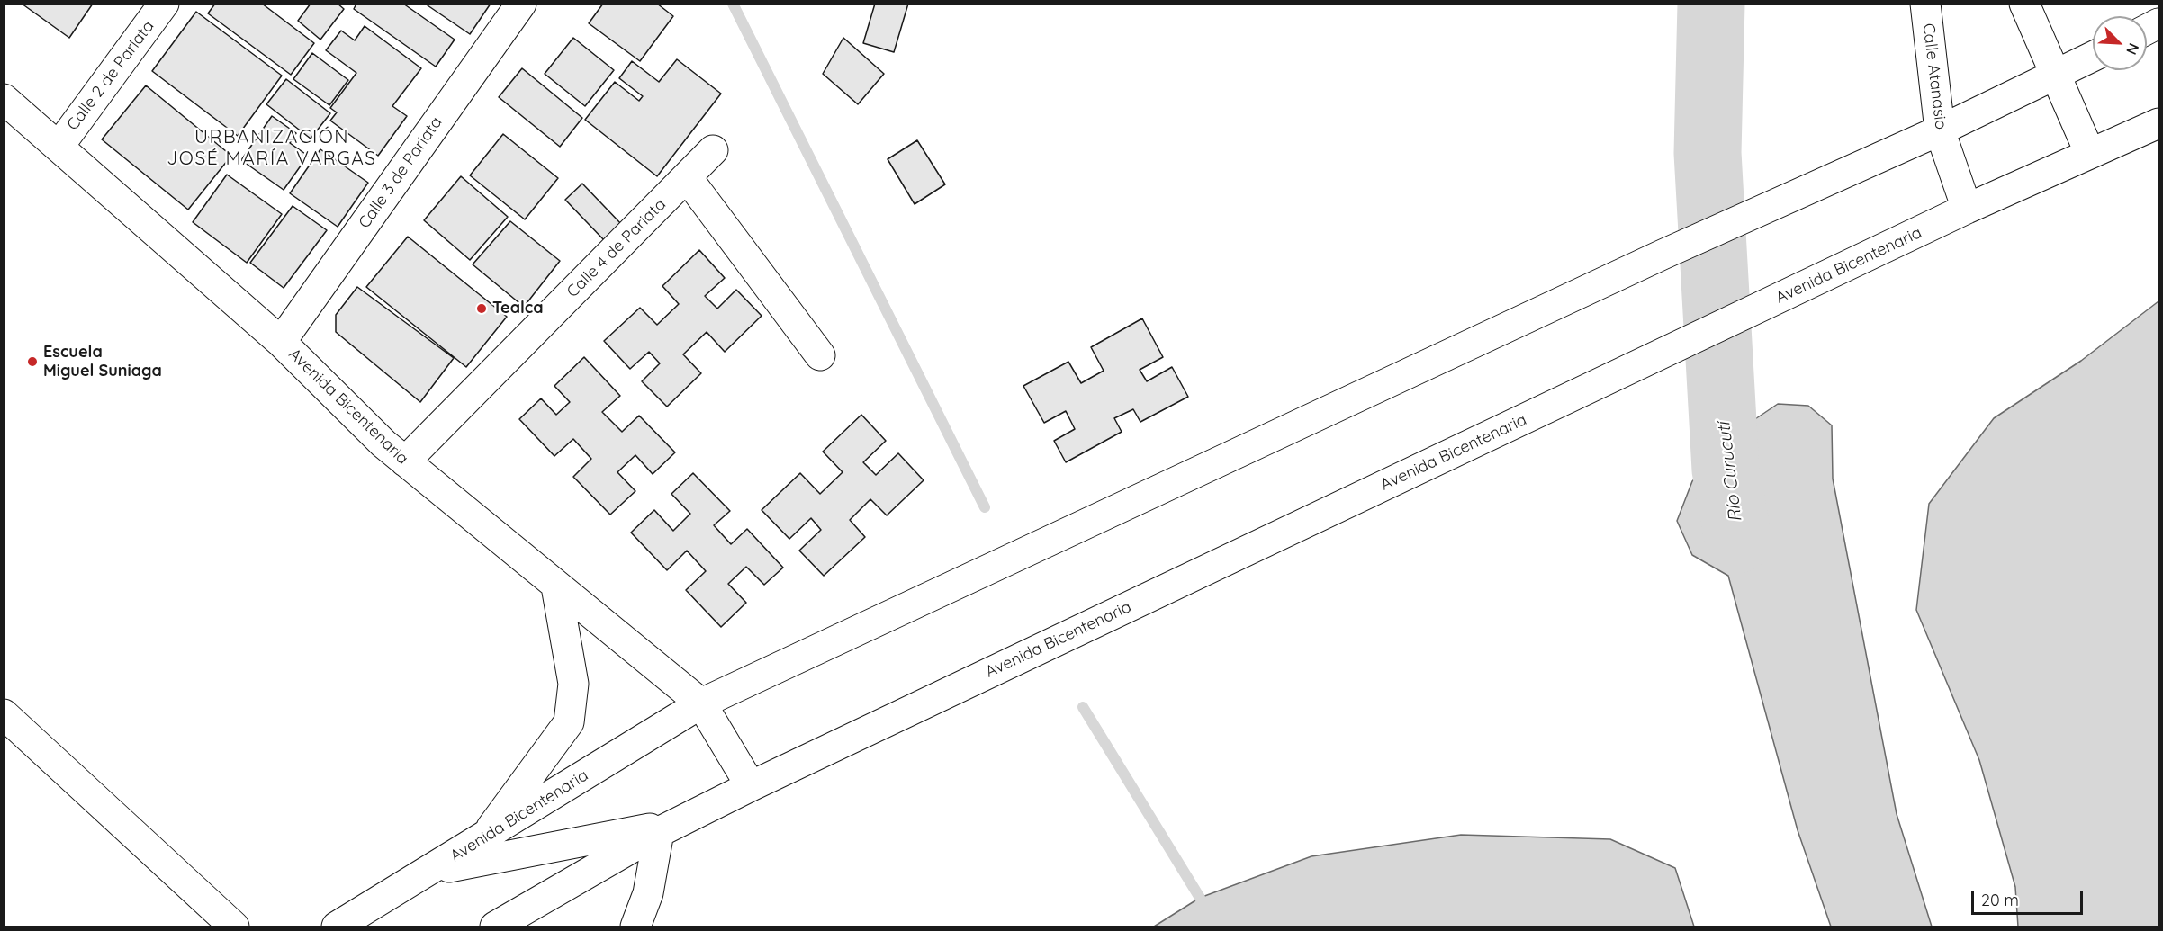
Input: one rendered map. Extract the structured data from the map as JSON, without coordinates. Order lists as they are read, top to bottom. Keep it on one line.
{"streets":{"street":["Calle 2 de Pariata","Calle Atanasio","Calle 3 de Pariata","Calle 4 de Pariata","Avenida Bicentenaria"]},"crossings":[["Calle 2 de Pariata","Avenida Bicentenaria"],["Calle Atanasio","Avenida Bicentenaria"],["Calle 3 de Pariata","Avenida Bicentenaria"],["Calle 4 de Pariata","Avenida Bicentenaria"]],"districts":["URBANIZACIÓN JOSÉ MARÍA VARGAS"],"water":["Río Curucutí"],"places":["Tealca","Escuela Miguel Suniaga"],"scale_bar":"20 m","north":"bottom right"}
